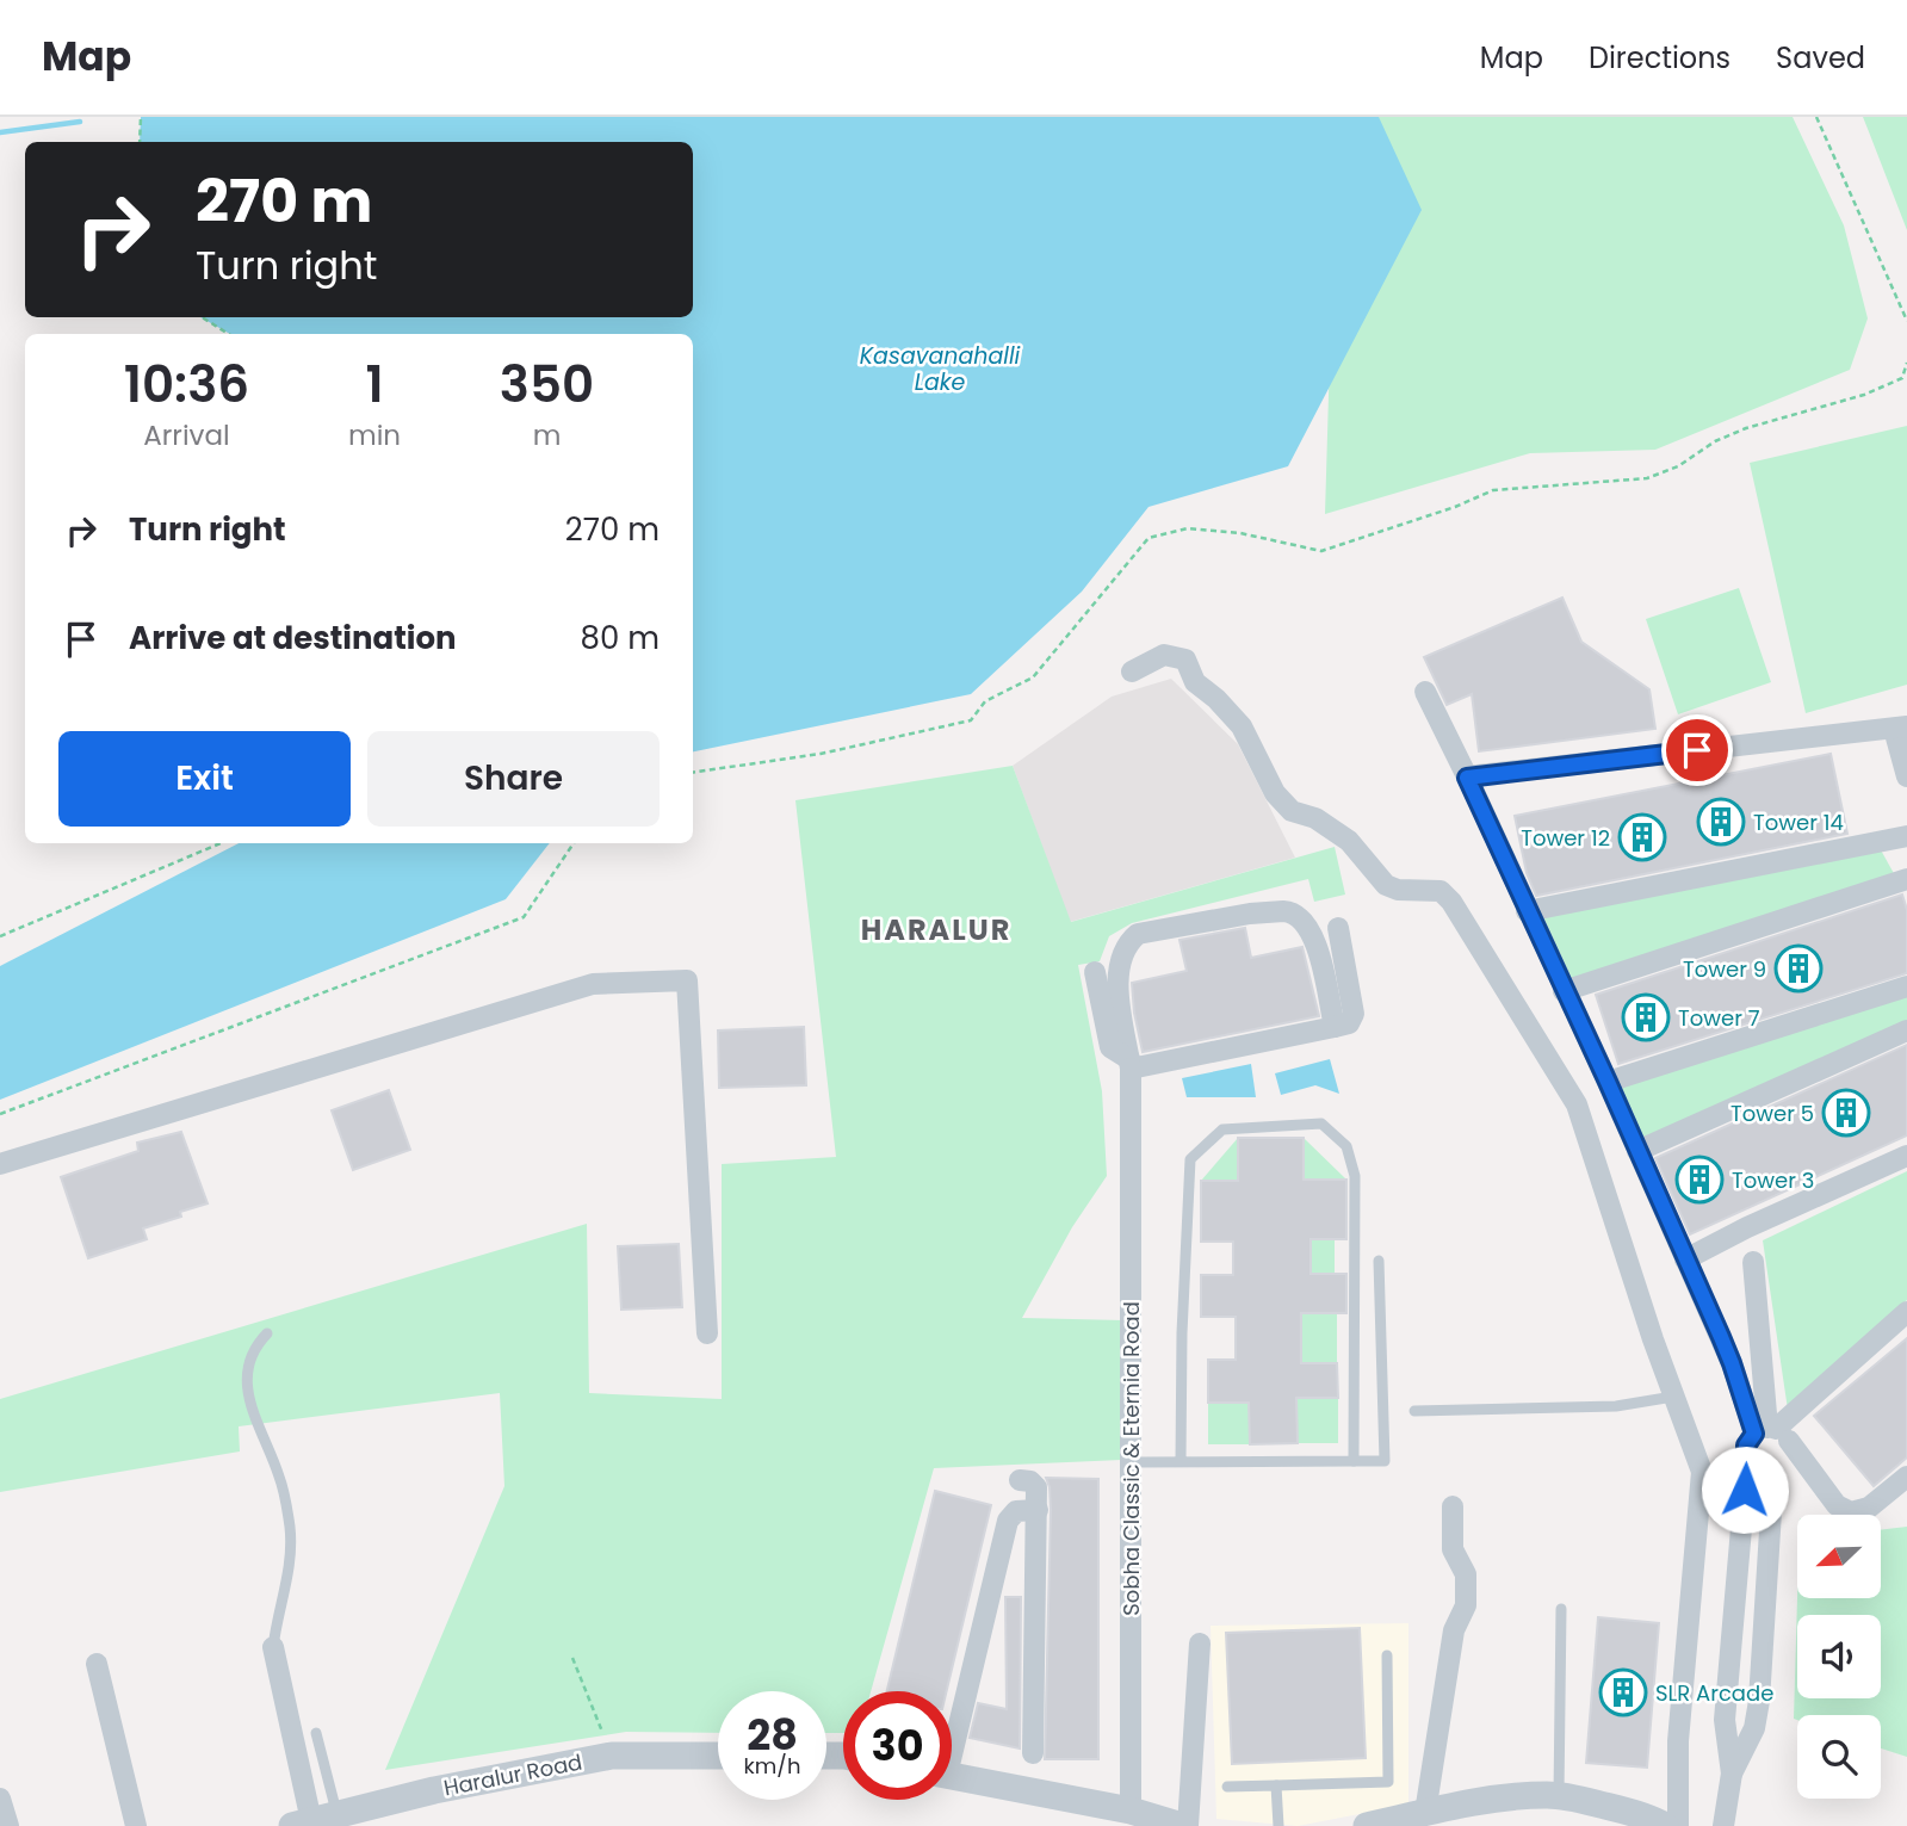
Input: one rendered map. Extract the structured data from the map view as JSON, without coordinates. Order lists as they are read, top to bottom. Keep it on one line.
{"streets":{"street":["Sobha Classic & Eternia Road","Haralur Road"]},"districts":["HARALUR"],"water":["Kasavanahalli Lake"],"places":{"building":["Tower 14","Tower 12","Tower 9","Tower 7","Tower 5","Tower 3","SLR Arcade"]},"north":"bottom left","page":{"header":"Map","nav":["Map","Directions","Saved"],"turn":["270 m","Turn right"],"eta":["10:36","Arrival","1","min","350","m"],"list":[{"name":"Turn right","value":"270 m"},{"name":"Arrive at destination","value":"80 m"}],"buttons":["Exit","Share"],"speed":"28 km/h","limit":"30"}}
